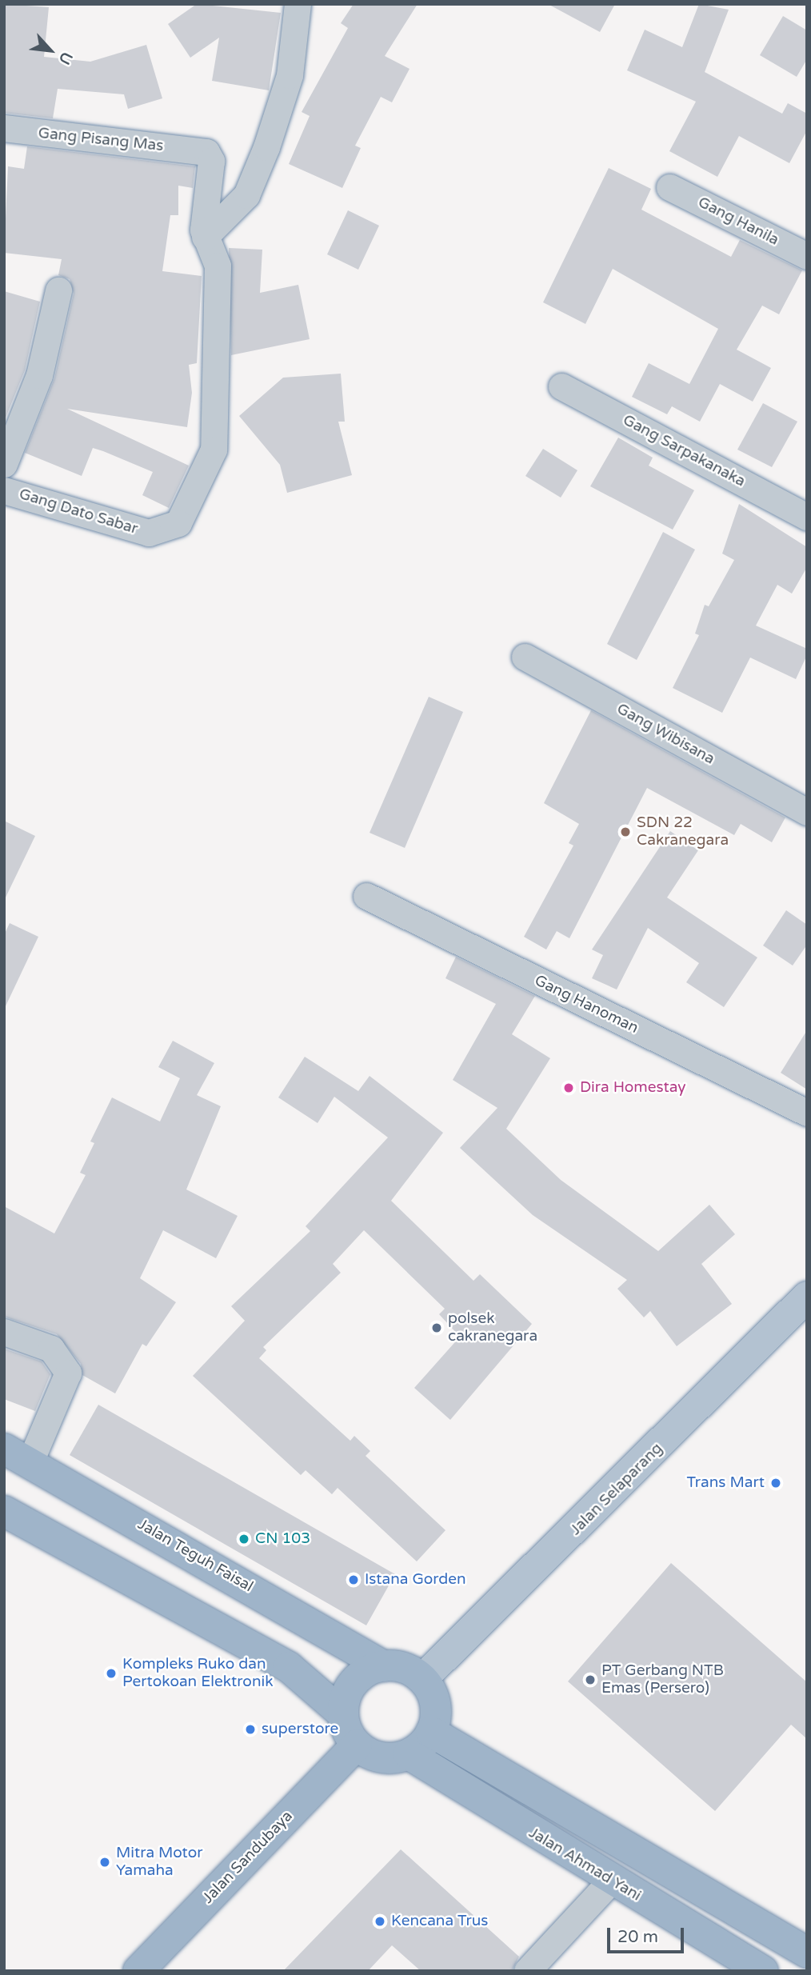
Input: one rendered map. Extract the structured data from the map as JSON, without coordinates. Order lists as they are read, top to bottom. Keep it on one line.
{"streets":{"highway":["Jalan Teguh Faisal","Jalan Sandubaya","Jalan Ahmad Yani"],"main road":["Jalan Selaparang"],"street":["Gang Pisang Mas","Gang Hanila","Gang Sarpakanaka","Gang Dato Sabar","Gang Wibisana","Gang Hanoman"]},"crossings":[["Gang Pisang Mas","Gang Dato Sabar"],["Jalan Selaparang","Jalan Teguh Faisal"],["Jalan Selaparang","Jalan Sandubaya"],["Jalan Selaparang","Jalan Ahmad Yani"],["Jalan Teguh Faisal","Jalan Sandubaya"],["Jalan Teguh Faisal","Jalan Ahmad Yani"],["Jalan Sandubaya","Jalan Ahmad Yani"]],"places":["SDN 22 Cakranegara","Dira Homestay","polsek cakranegara","Trans Mart","CN 103","Istana Gorden","Kompleks Ruko dan Pertokoan Elektronik","PT Gerbang NTB Emas (Persero)","superstore","Mitra Motor Yamaha","Kencana Trus"],"scale_bar":"20 m","north":"bottom right"}
